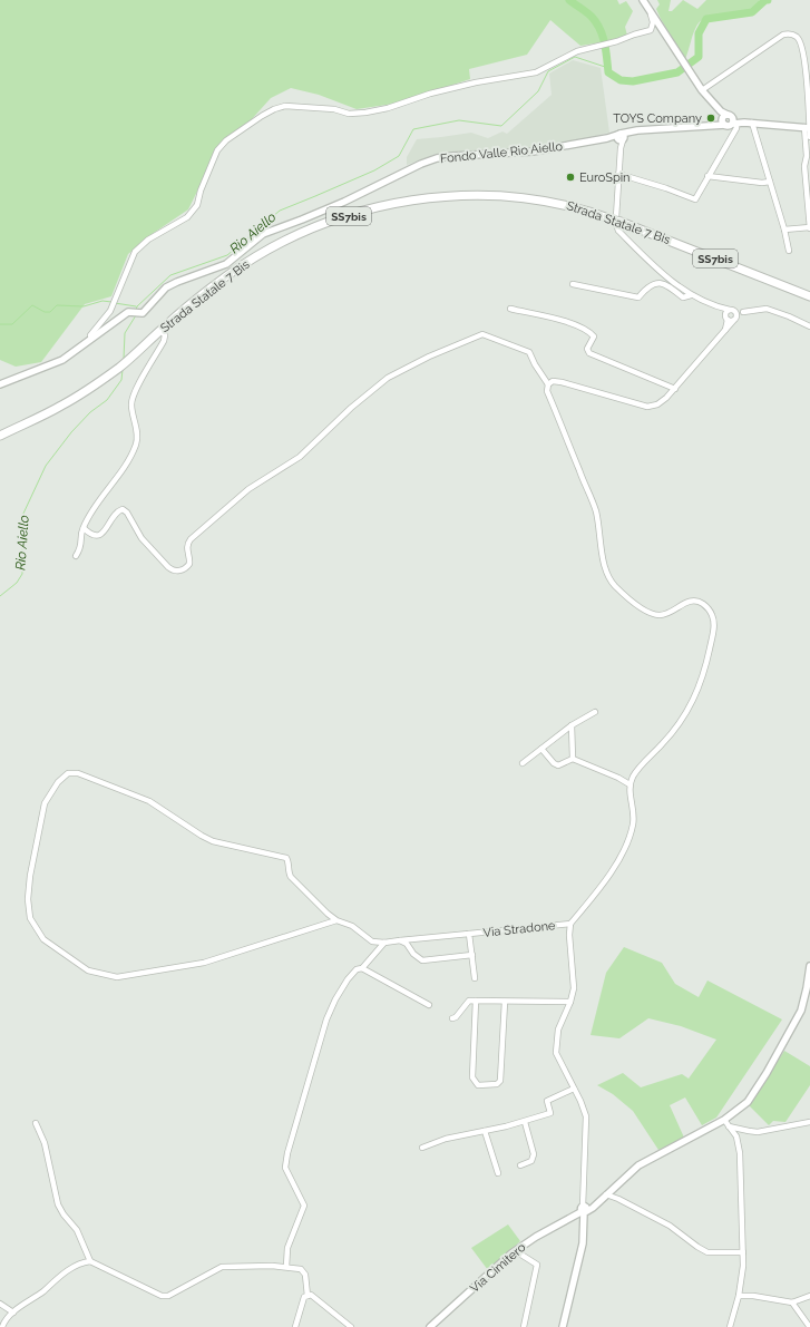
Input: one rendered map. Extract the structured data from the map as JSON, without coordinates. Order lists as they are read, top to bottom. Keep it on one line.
{"streets":{"main road":["SS7bis","Strada Statale 7 Bis"],"street":["Fondo Valle Rio Aiello","Via Stradone","Via Cimitero"]},"water":["Rio Aiello"],"places":["TOYS Company","EuroSpin"]}
